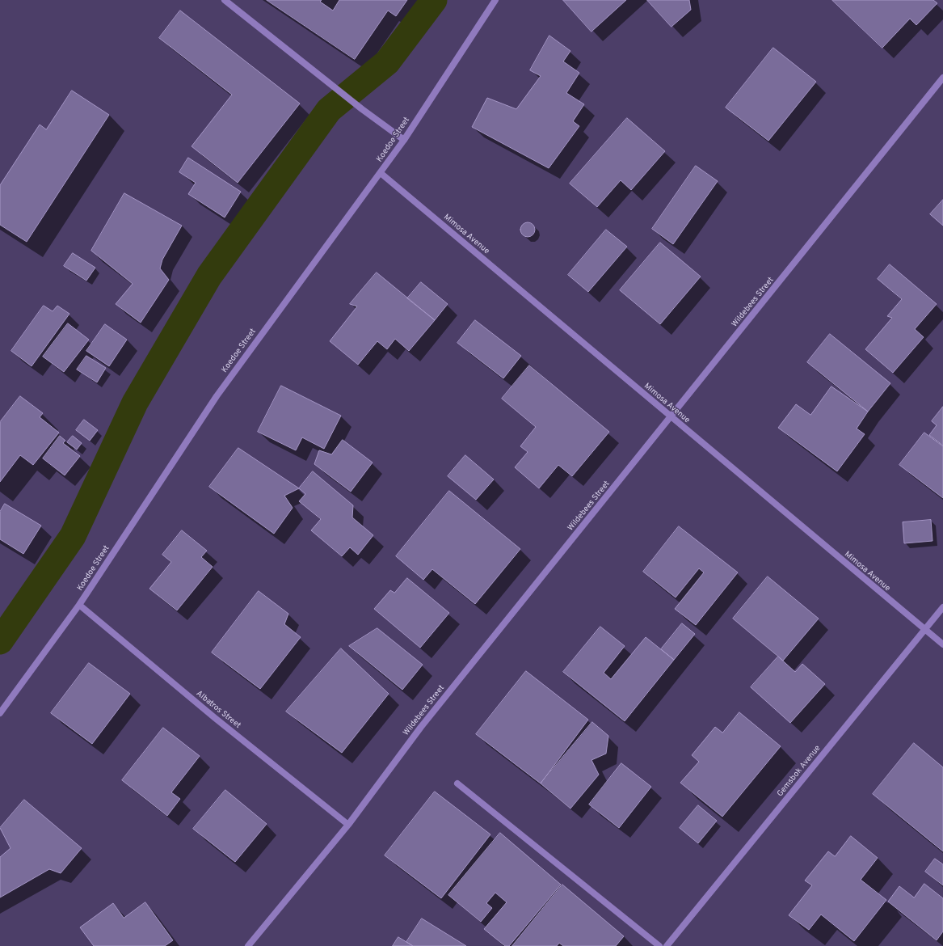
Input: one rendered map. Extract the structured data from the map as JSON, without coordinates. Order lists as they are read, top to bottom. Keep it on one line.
{"streets":{"street":["Koedoe Street","Mimosa Avenue","Wildebees Street","Albatros Street","Gemsbok Avenue"]},"crossings":[["Koedoe Street","Mimosa Avenue"],["Koedoe Street","Albatros Street"],["Mimosa Avenue","Wildebees Street"],["Mimosa Avenue","Gemsbok Avenue"],["Wildebees Street","Albatros Street"]]}
